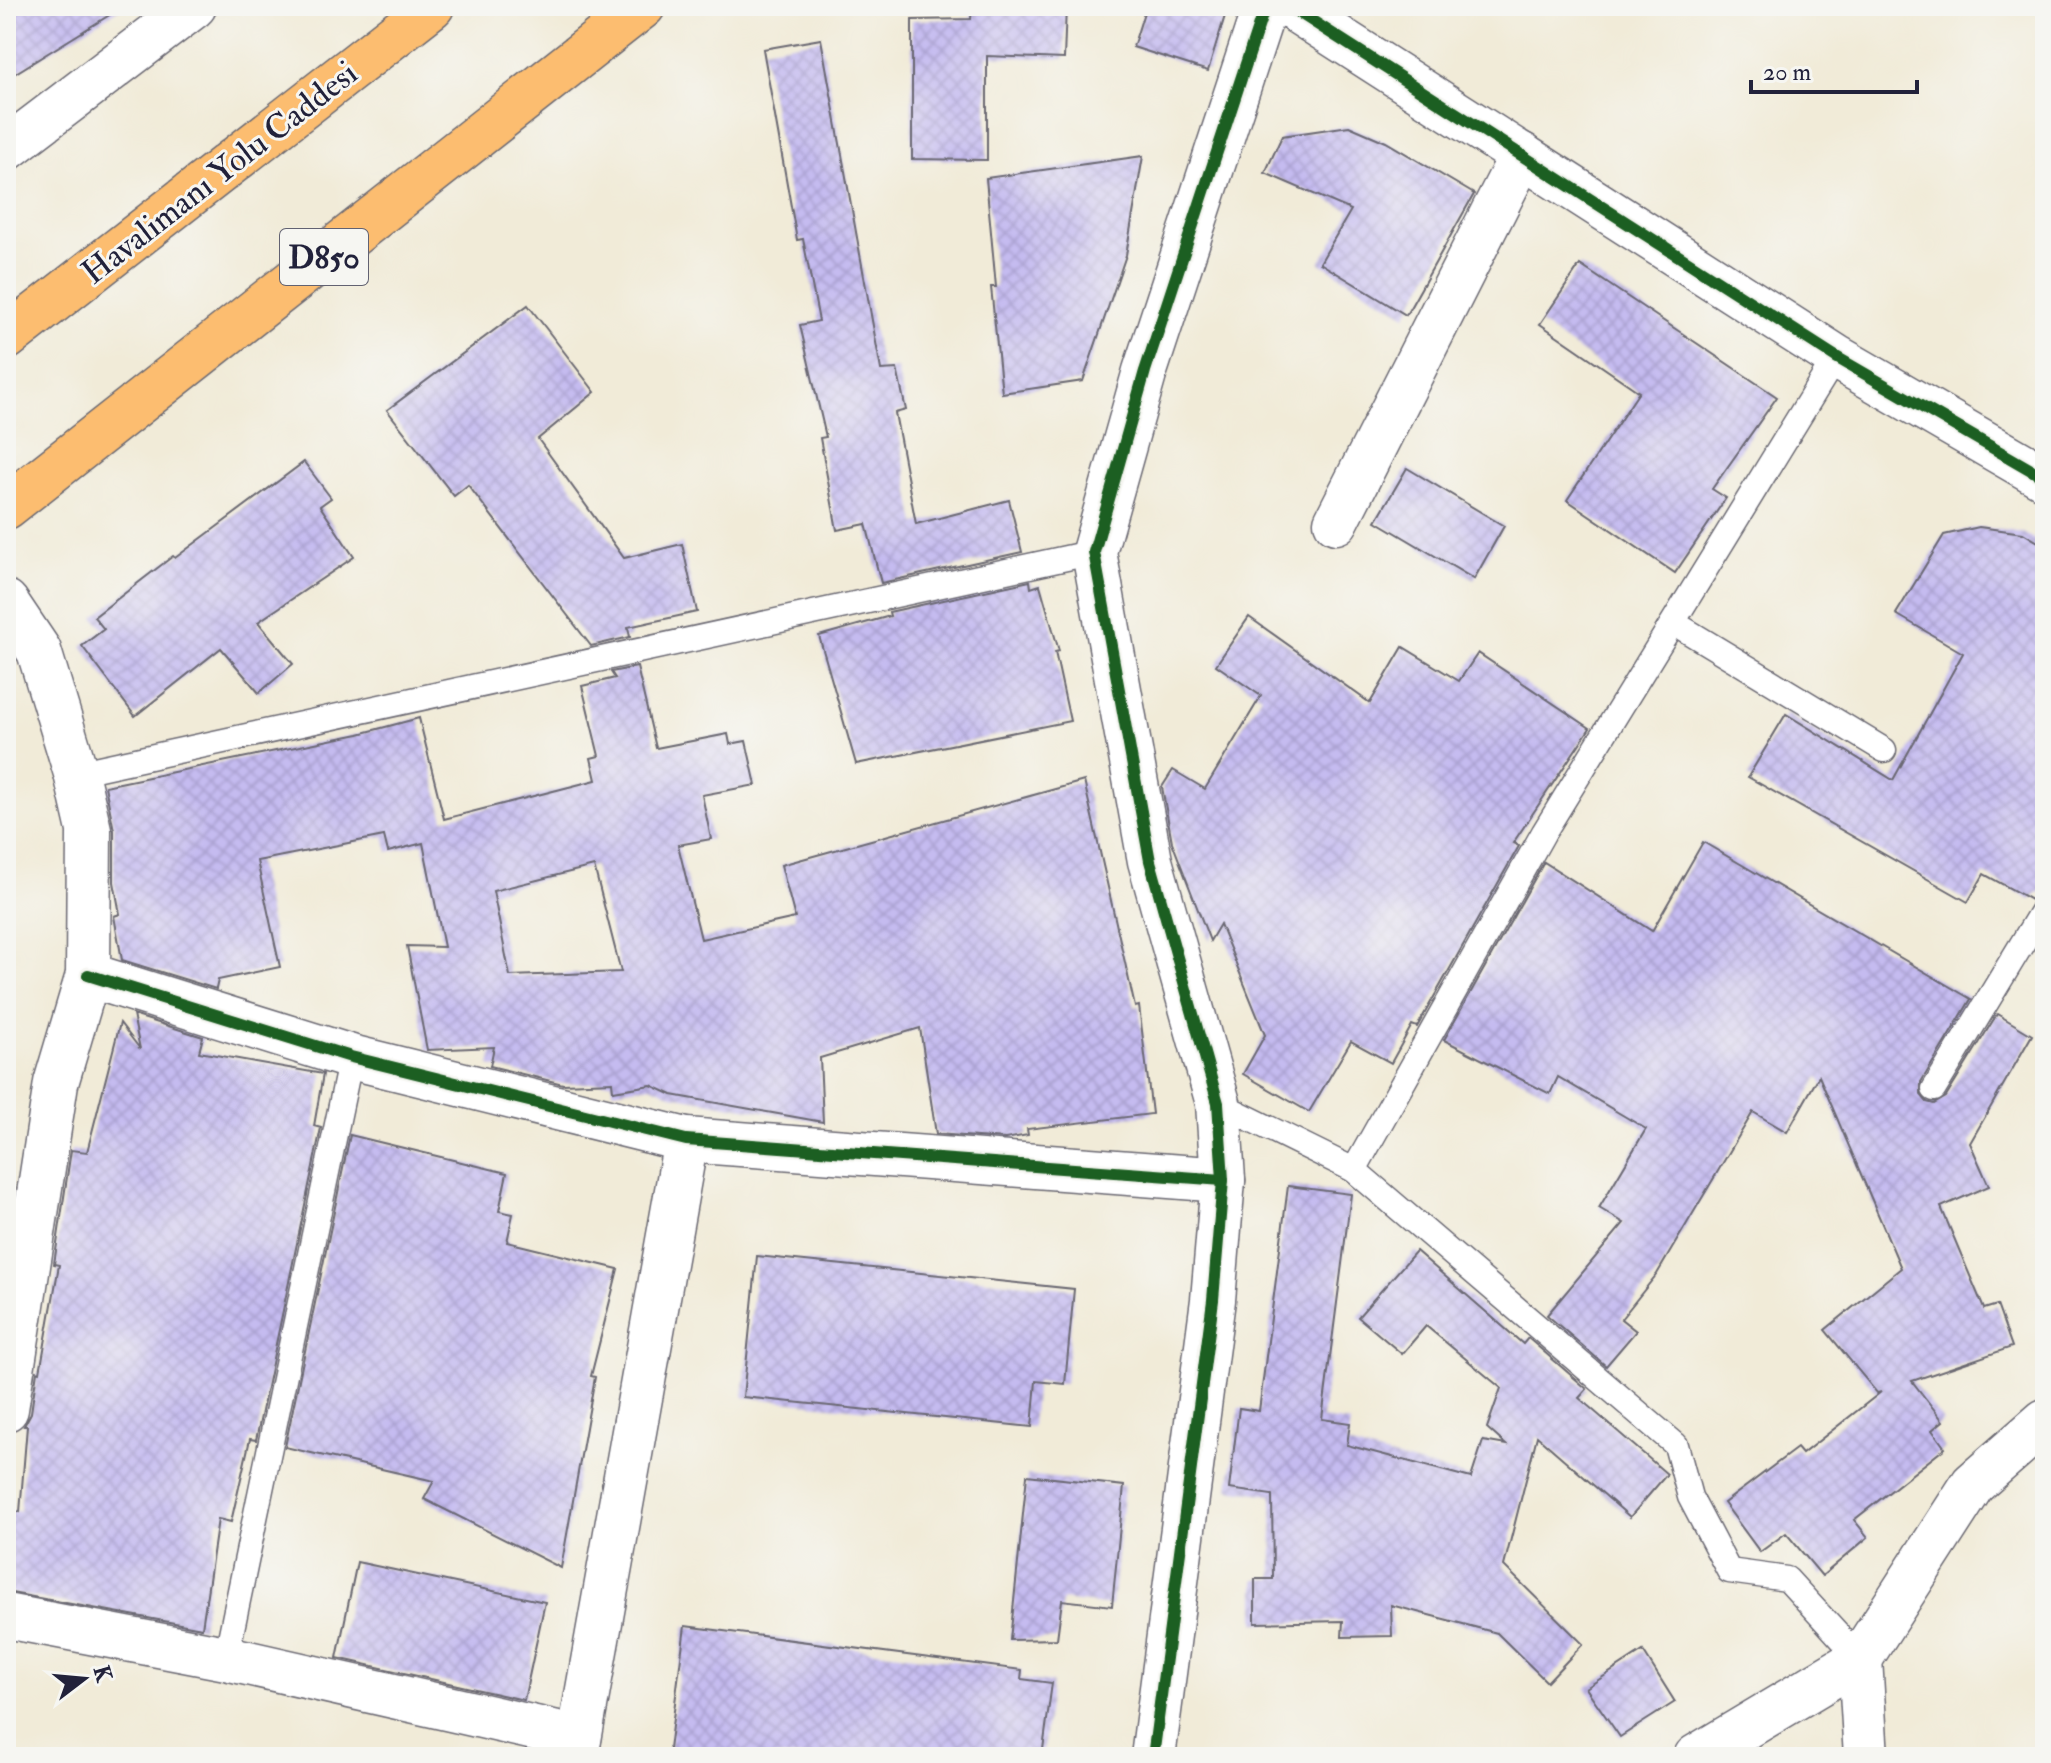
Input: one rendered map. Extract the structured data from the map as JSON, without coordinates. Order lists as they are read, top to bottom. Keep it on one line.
{"streets":{"highway":["Havalimanı Yolu Caddesi","D850"]},"scale_bar":"20 m","north":"right"}
